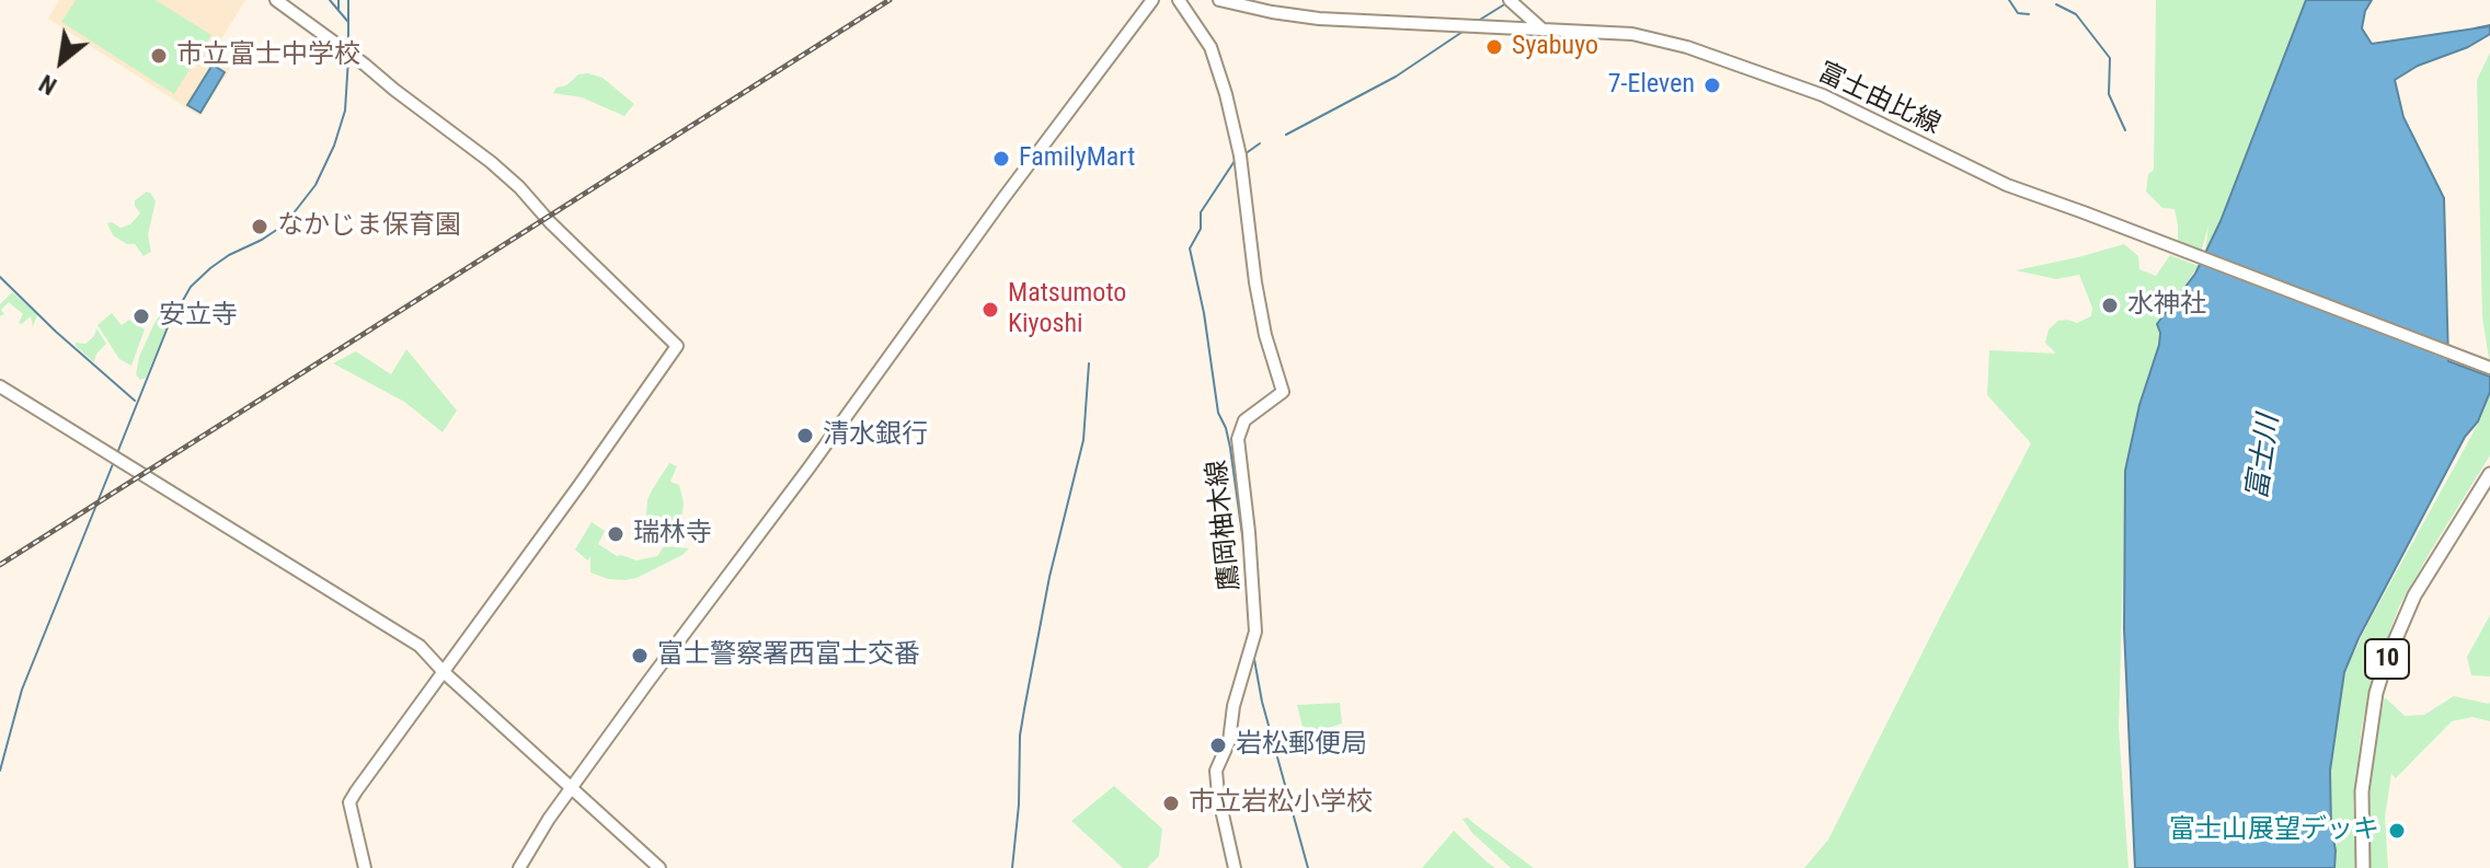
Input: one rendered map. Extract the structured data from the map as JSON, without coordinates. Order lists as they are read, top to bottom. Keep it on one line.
{"streets":{"main road":["10"],"street":["富士由比線","鷹岡柚木線"]},"water":["富士川"],"places":["Syabuyo","市立富士中学校","7-Eleven","FamilyMart","なかじま保育園","水神社","Matsumoto Kiyoshi","安立寺","清水銀行","瑞林寺","富士警察署西富士交番","岩松郵便局","市立岩松小学校","富士山展望デッキ"],"north":"bottom left"}
